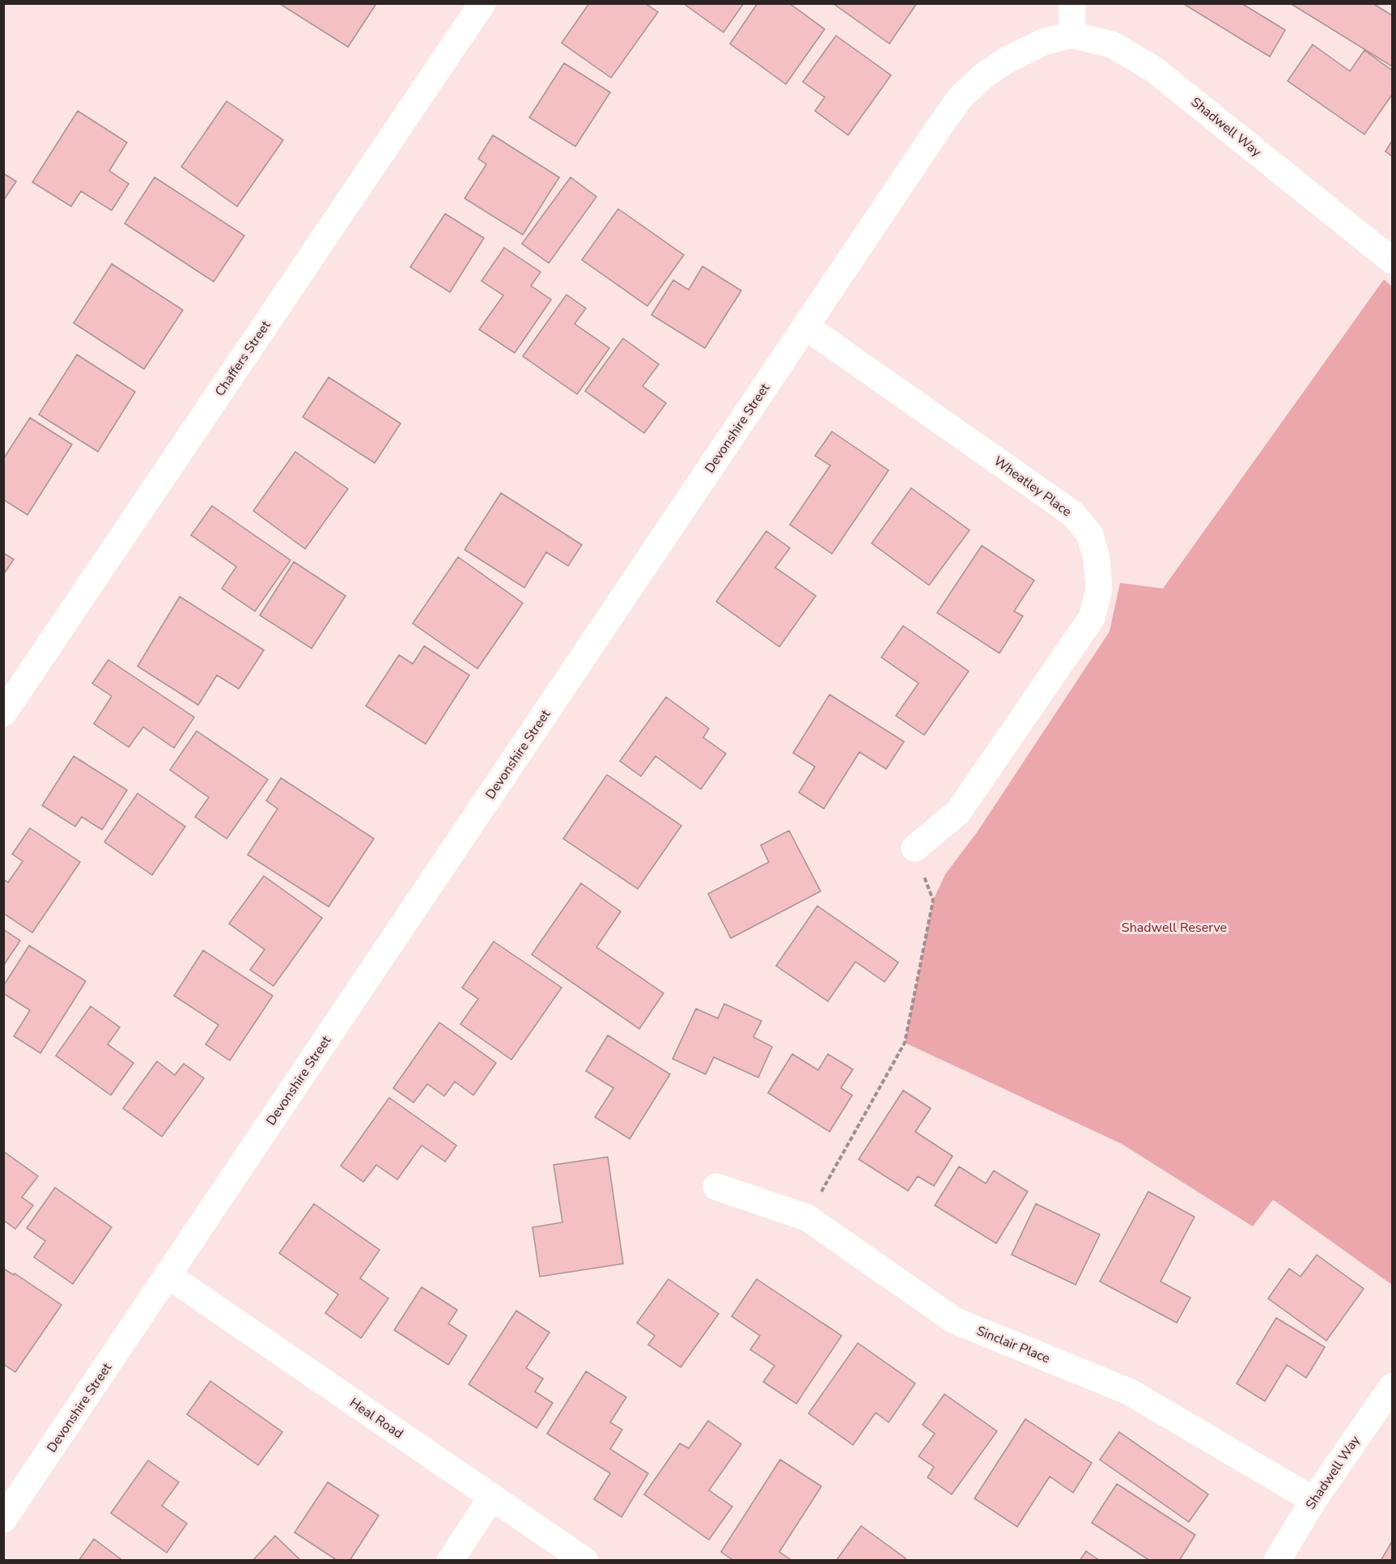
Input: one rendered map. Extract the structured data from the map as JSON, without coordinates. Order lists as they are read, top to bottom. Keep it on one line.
{"streets":{"street":["Shadwell Way","Chaffers Street","Devonshire Street","Wheatley Place","Sinclair Place","Heal Road"]},"crossings":[["Shadwell Way","Devonshire Street"],["Shadwell Way","Sinclair Place"],["Devonshire Street","Wheatley Place"],["Devonshire Street","Heal Road"]],"parks":["Shadwell Reserve"]}
